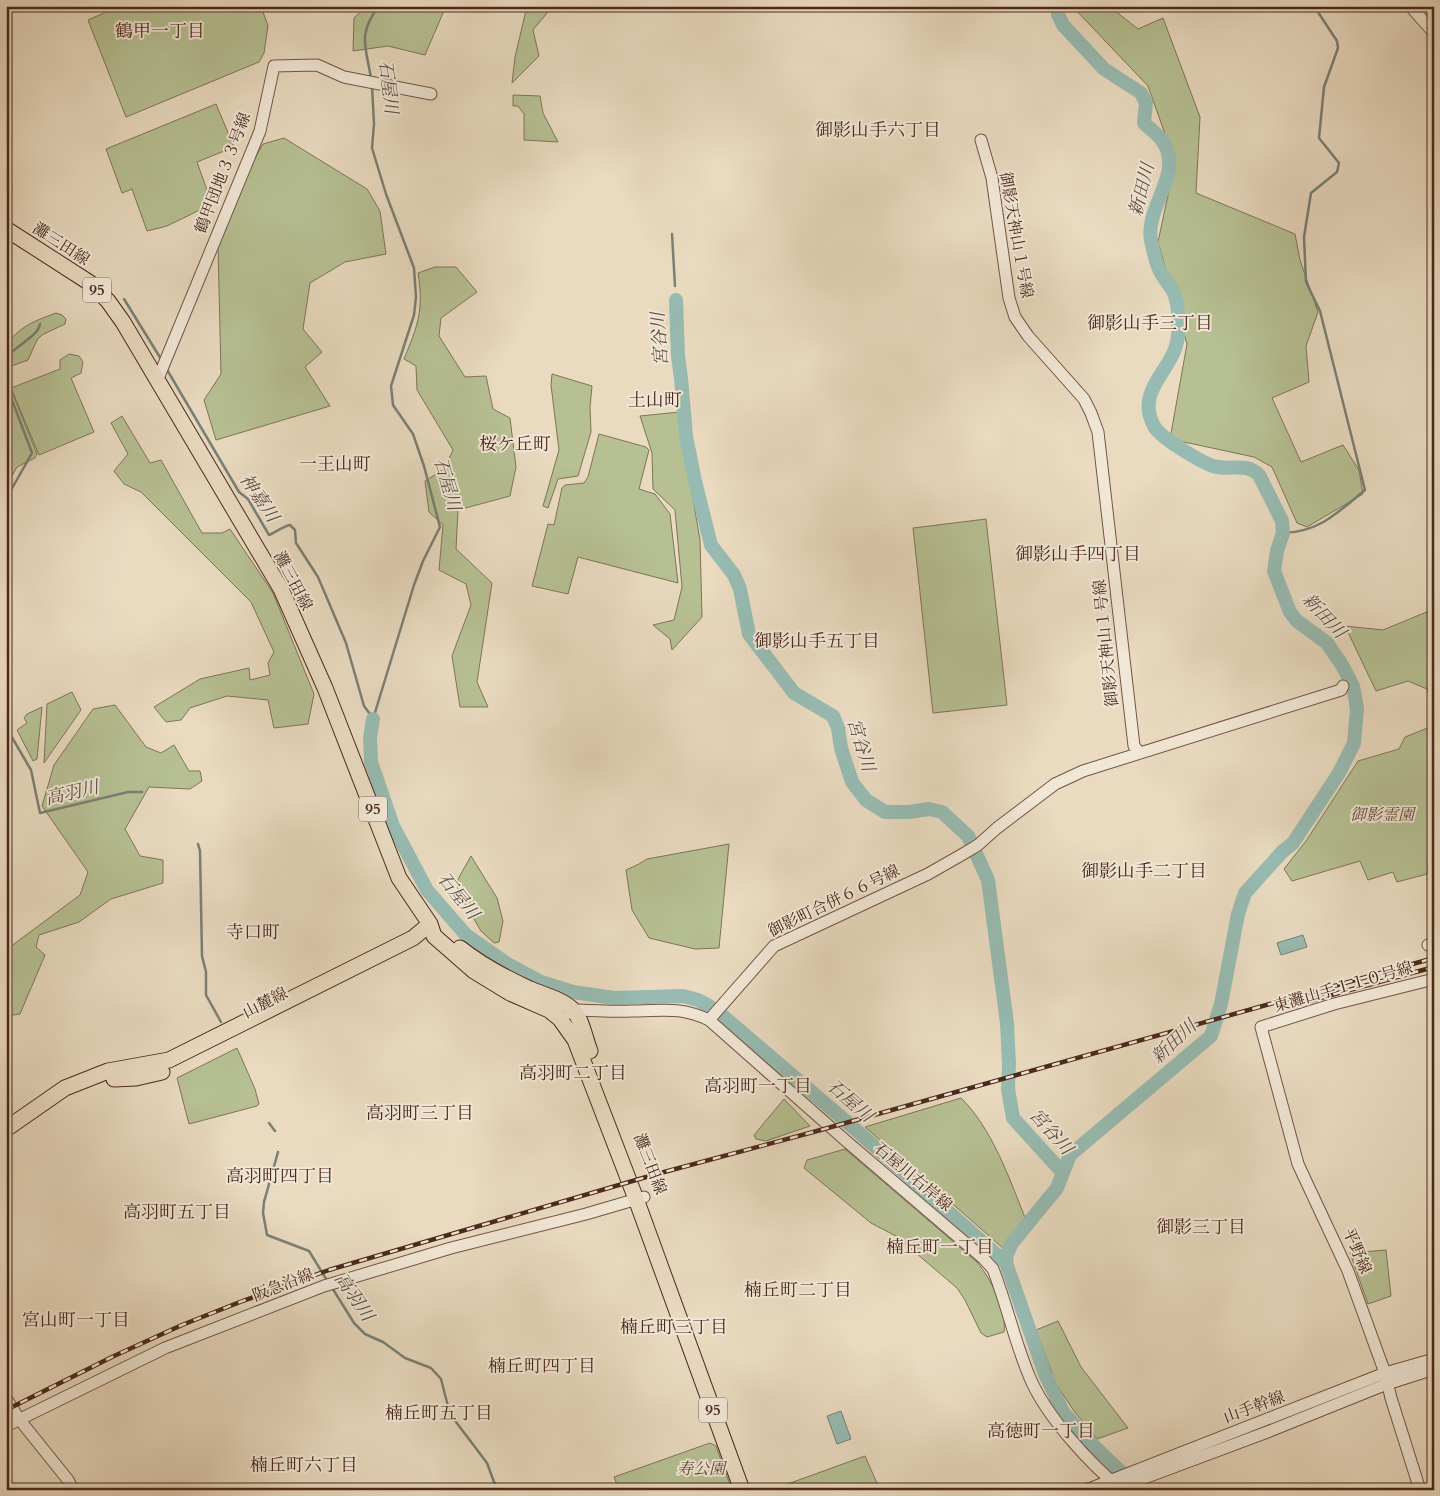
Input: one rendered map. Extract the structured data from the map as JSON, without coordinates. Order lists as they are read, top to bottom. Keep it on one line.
{"streets":{"main road":["灘三田線","95","山麓線"],"street":["鶴甲団地３３号線","御影天神山１号線","御影町合併６６号線","東灘山手１１０号線","石屋川右岸線","平野線","阪急沿線","山手幹線"]},"crossings":[["鶴甲団地３３号線","灘三田線"],["御影天神山１号線","御影町合併６６号線"],["灘三田線","山麓線"],["灘三田線","石屋川右岸線"],["灘三田線","阪急沿線"],["御影町合併６６号線","石屋川右岸線"],["東灘山手１１０号線","平野線"],["石屋川右岸線","山手幹線"],["平野線","山手幹線"]],"districts":["鶴甲一丁目","御影山手六丁目","御影山手三丁目","土山町","桜ケ丘町","一王山町","御影山手四丁目","御影山手五丁目","御影山手二丁目","寺口町","高羽町二丁目","高羽町一丁目","高羽町三丁目","高羽町四丁目","高羽町五丁目","御影三丁目","楠丘町一丁目","楠丘町二丁目","宮山町一丁目","楠丘町三丁目","楠丘町四丁目","楠丘町五丁目","高徳町一丁目","楠丘町六丁目"],"water":["石屋川","新田川","宮谷川","神嘉川","高羽川"],"parks":["御影霊園","寿公園"]}
